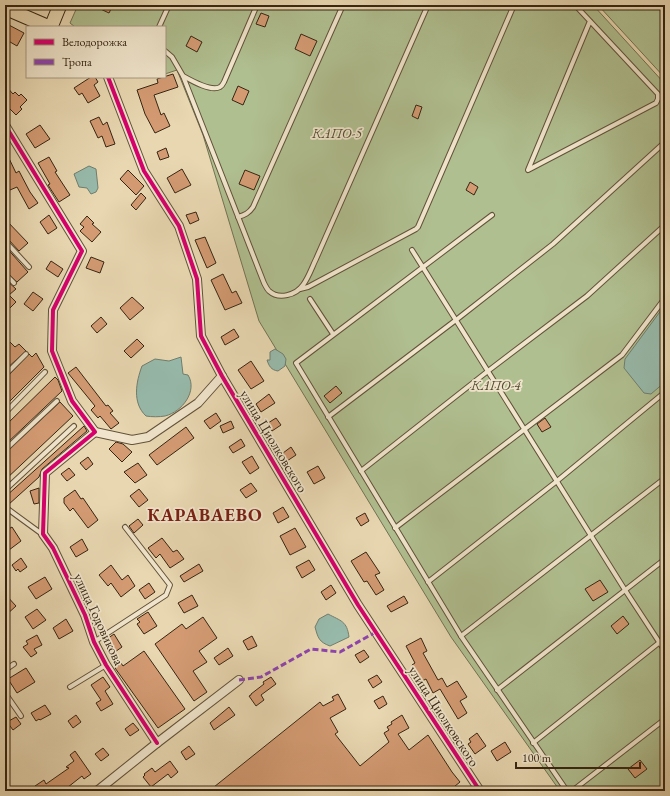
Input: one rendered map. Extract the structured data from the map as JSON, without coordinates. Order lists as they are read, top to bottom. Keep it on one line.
{"streets":{"street":["улица Циолковского","улица Годовикова"]},"districts":["КАРАВАЕВО"],"parks":["КАПО-5","КАПО-4"],"legend":["Велодорожка","Тропа"],"scale_bar":"100 m"}
